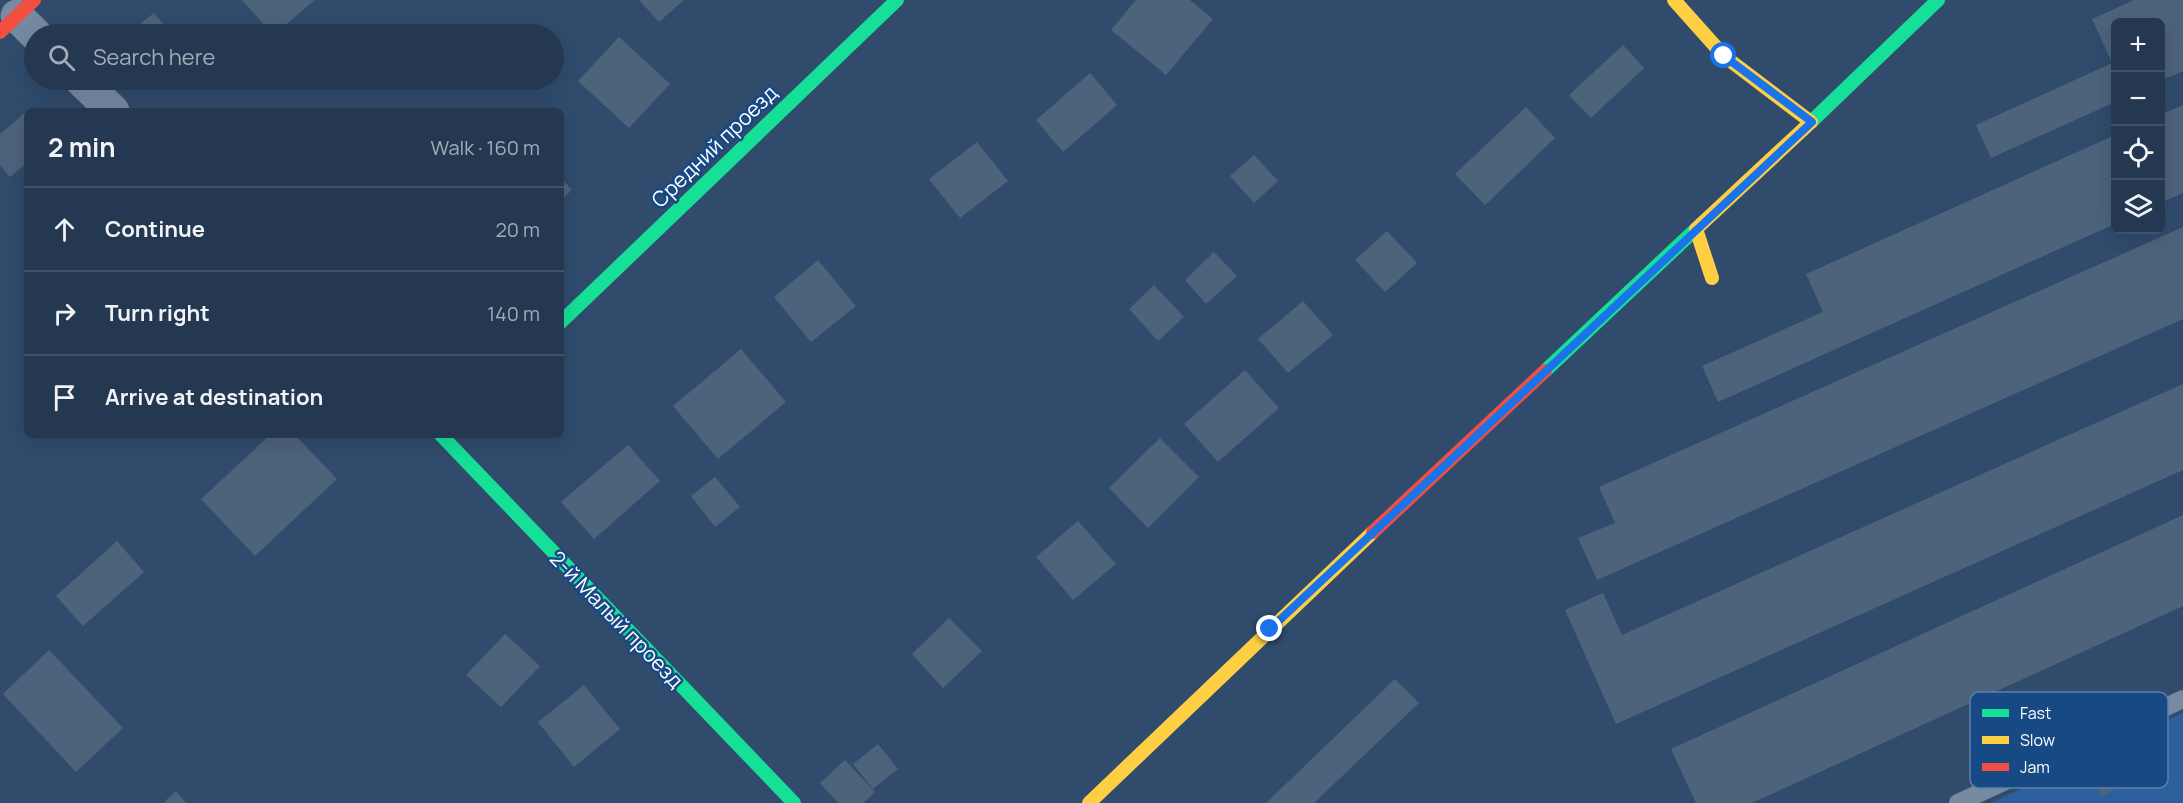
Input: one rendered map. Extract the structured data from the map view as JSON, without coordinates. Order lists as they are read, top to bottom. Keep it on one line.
{"streets":{"street":["Средний проезд","2-й Малый проезд"]},"legend":["Fast","Slow","Jam"],"page":{"map_buttons":["+","−"],"search":"Search here","heading":["2 min","Walk · 160 m"],"list":[["Continue","20 m"],["Turn right","140 m"],"Arrive at destination"]}}
